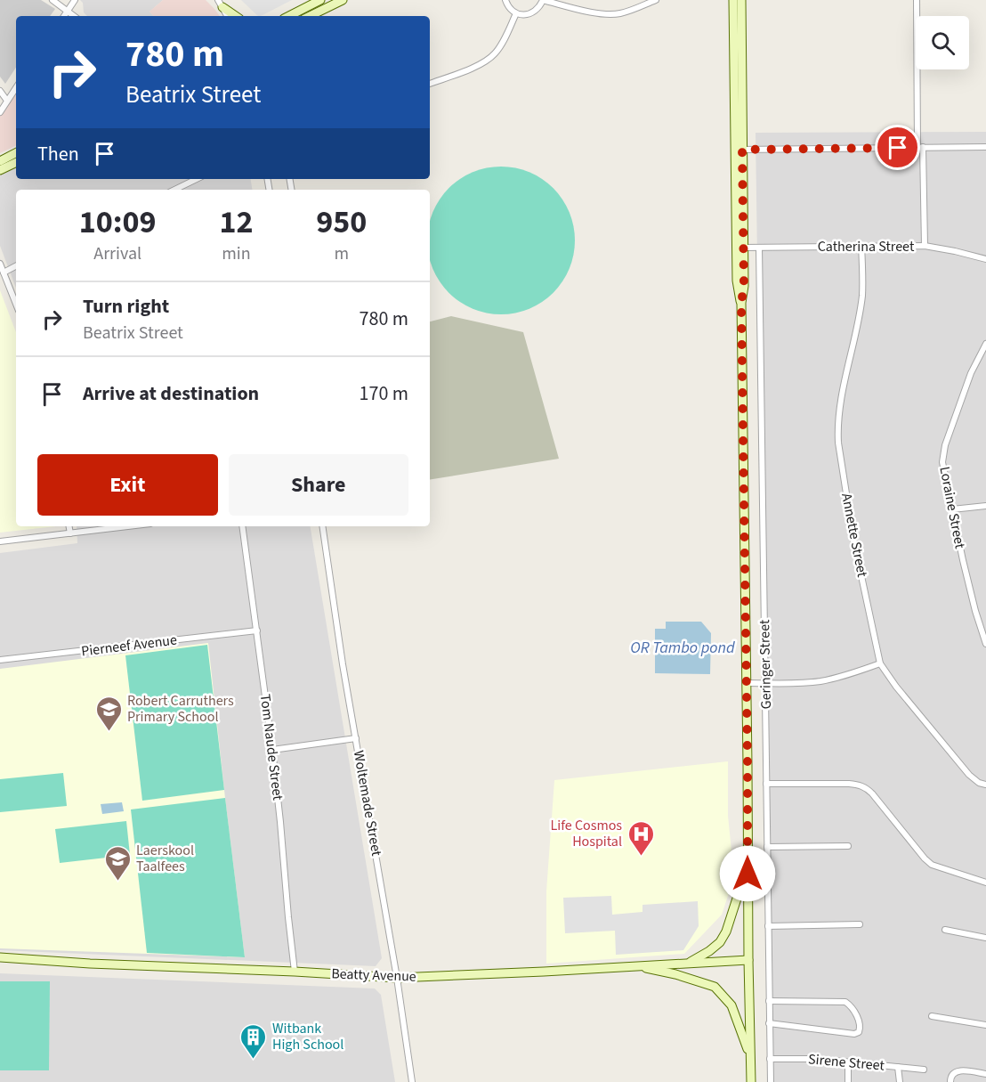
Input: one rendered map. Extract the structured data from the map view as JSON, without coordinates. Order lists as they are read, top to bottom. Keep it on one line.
{"streets":{"main road":["Beatty Avenue"],"street":["Catherina Street","Loraine Street","Annette Street","Pierneef Avenue","Geringer Street","Tom Naude Street","Woltemade Street","Sirene Street"]},"crossings":[["Catherina Street","Annette Street"],["Catherina Street","Geringer Street"],["Pierneef Avenue","Tom Naude Street"],["Geringer Street","Sirene Street"],["Tom Naude Street","Beatty Avenue"],["Woltemade Street","Beatty Avenue"]],"water":["OR Tambo pond"],"places":{"school or university":["Robert Carruthers Primary School","Laerskool Taalfees"],"hospital":["Life Cosmos Hospital"],"building":["Witbank High School"]},"page":{"turn":["780 m","Beatrix Street"],"then":"Then","eta":["10:09","Arrival","12","min","950","m"],"list":[{"name":"Turn right","note":"Beatrix Street","value":"780 m"},{"name":"Arrive at destination","value":"170 m"}],"buttons":["Exit","Share"]}}
